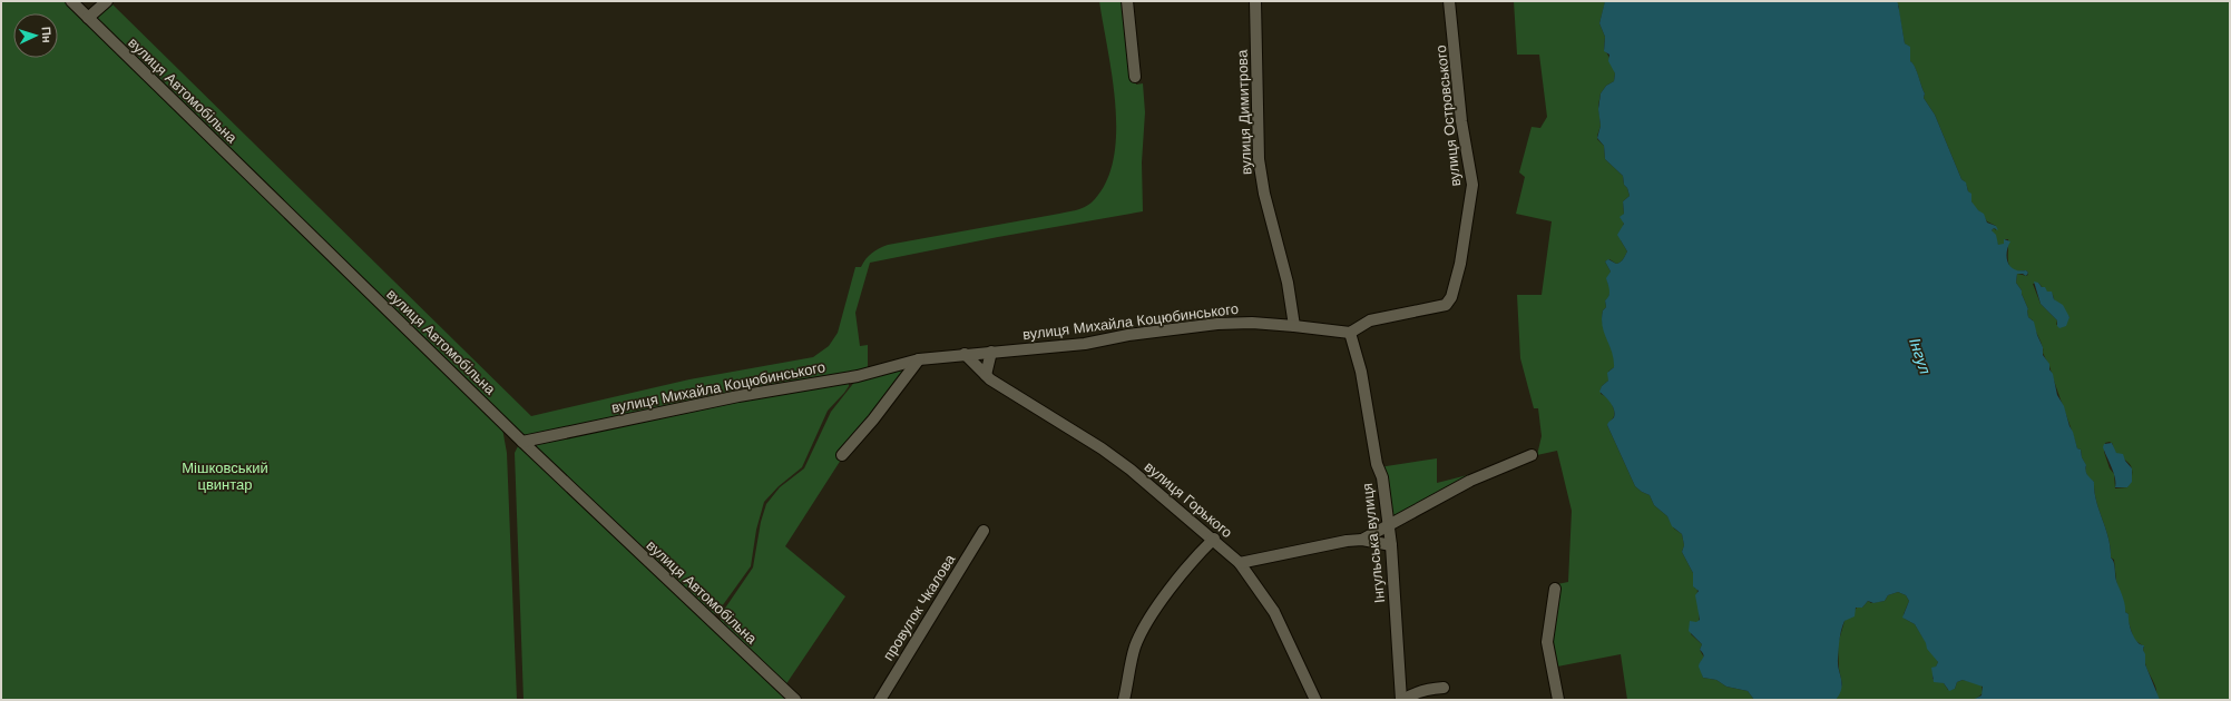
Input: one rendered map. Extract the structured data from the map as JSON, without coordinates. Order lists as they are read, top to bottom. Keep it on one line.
{"streets":{"street":["вулиця Автомобільна","вулиця Димитрова","вулиця Островського","вулиця Михайла Коцюбинського","вулиця Горького","Інгульська вулиця","провулок Чкалова"]},"crossings":[["вулиця Автомобільна","вулиця Михайла Коцюбинського"],["вулиця Димитрова","вулиця Михайла Коцюбинського"],["вулиця Островського","вулиця Михайла Коцюбинського"],["вулиця Островського","Інгульська вулиця"],["вулиця Михайла Коцюбинського","вулиця Горького"],["вулиця Михайла Коцюбинського","Інгульська вулиця"]],"water":["Інгул"],"parks":["Мішковський цвинтар"],"north":"right"}
